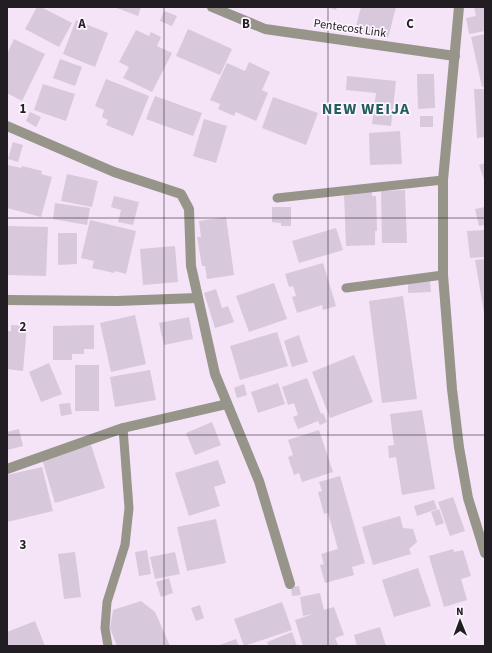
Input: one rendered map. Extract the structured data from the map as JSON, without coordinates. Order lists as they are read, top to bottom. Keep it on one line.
{"streets":{"street":["Pentecost Link"]},"districts":["NEW WEIJA"],"north":"top","grid":{"columns":["A","B","C"],"rows":["1","2","3"]}}
